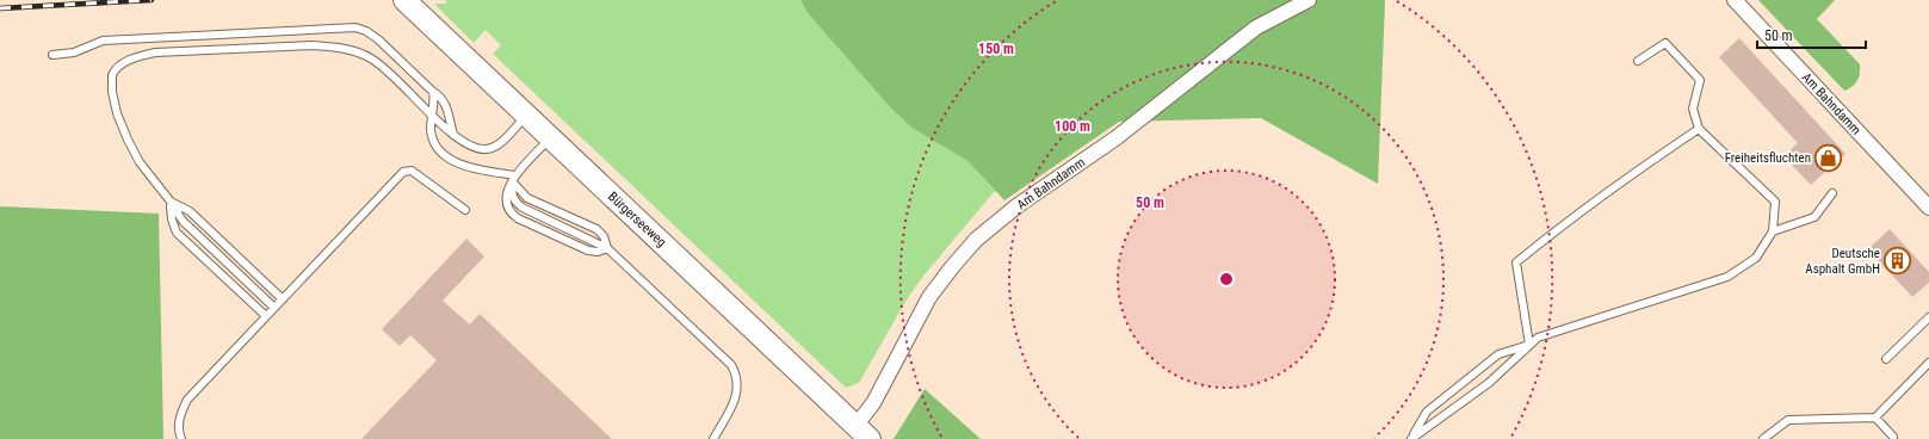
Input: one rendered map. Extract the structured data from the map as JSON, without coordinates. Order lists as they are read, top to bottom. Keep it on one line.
{"streets":{"street":["Am Bahndamm","Bürgerseeweg"]},"crossings":[["Am Bahndamm","Bürgerseeweg"]],"places":{"shop":["Freiheitsfluchten"],"building":["Deutsche Asphalt GmbH"]},"scale_bar":"50 m","rings":["150 m","100 m","50 m"]}
